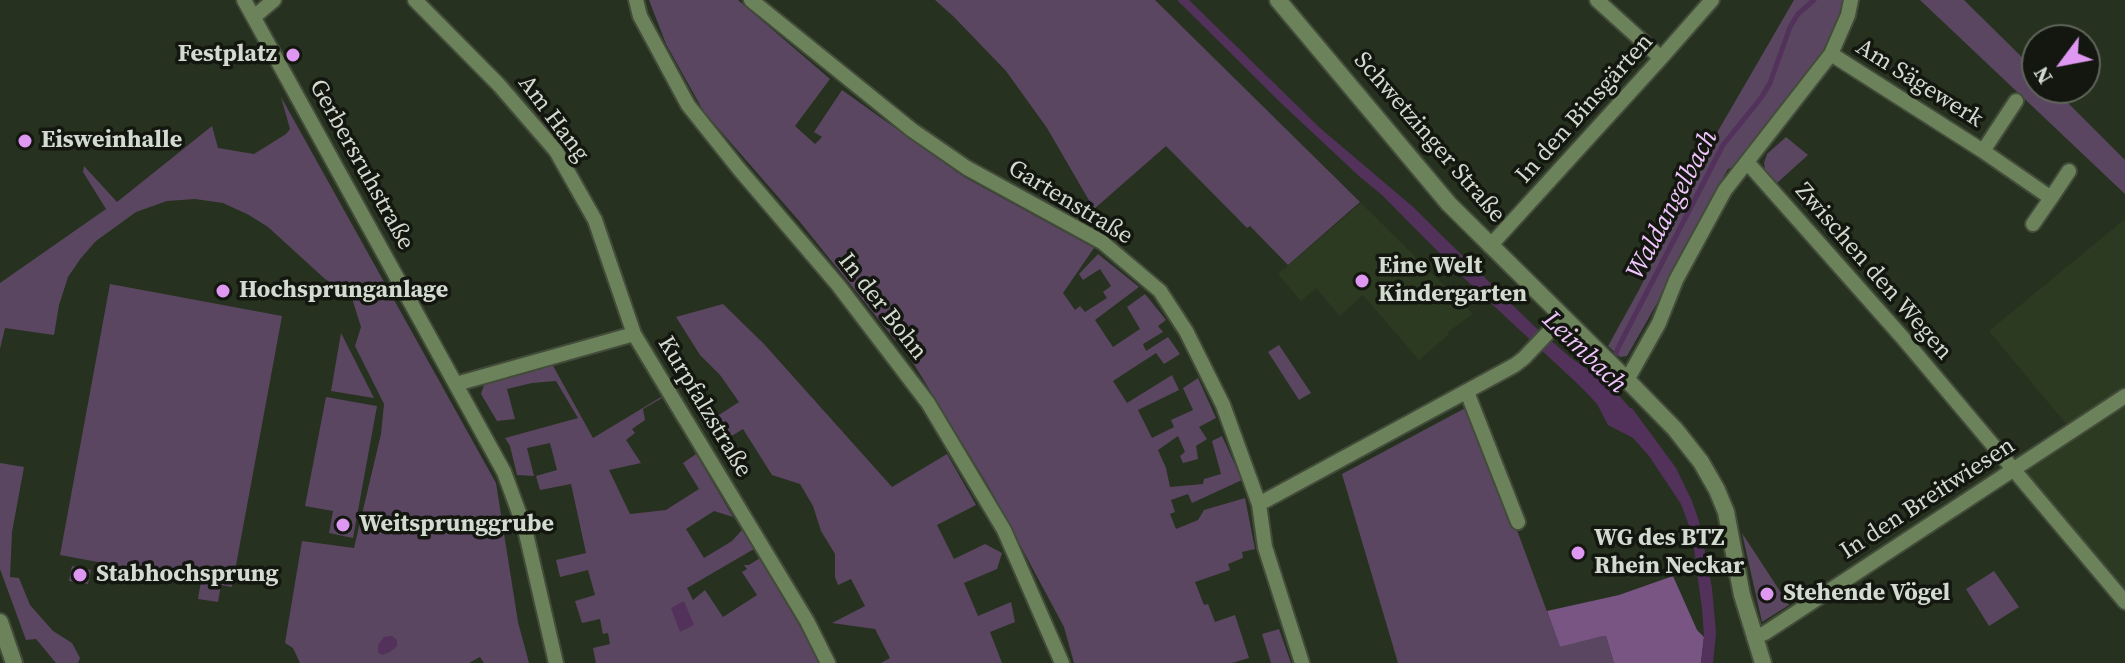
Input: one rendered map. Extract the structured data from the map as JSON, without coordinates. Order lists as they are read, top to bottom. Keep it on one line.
{"streets":{"street":["Am Sägewerk","In den Binsgärten","Am Hang","Schwetzinger Straße","Gerbersruhstraße","Gartenstraße","Zwischen den Wegen","In der Bohn","Kurpfalzstraße","In den Breitwiesen"]},"crossings":[["Am Sägewerk","Zwischen den Wegen"],["In den Binsgärten","Schwetzinger Straße"],["Am Hang","Kurpfalzstraße"],["Schwetzinger Straße","In den Breitwiesen"],["Gerbersruhstraße","Kurpfalzstraße"],["Zwischen den Wegen","In den Breitwiesen"]],"water":["Waldangelbach","Leimbach"],"places":["Festplatz","Eisweinhalle","Eine Welt Kindergarten","Hochsprunganlage","Weitsprunggrube","WG des BTZ Rhein Neckar","Stabhochsprung","Stehende Vögel"],"north":"bottom left"}
